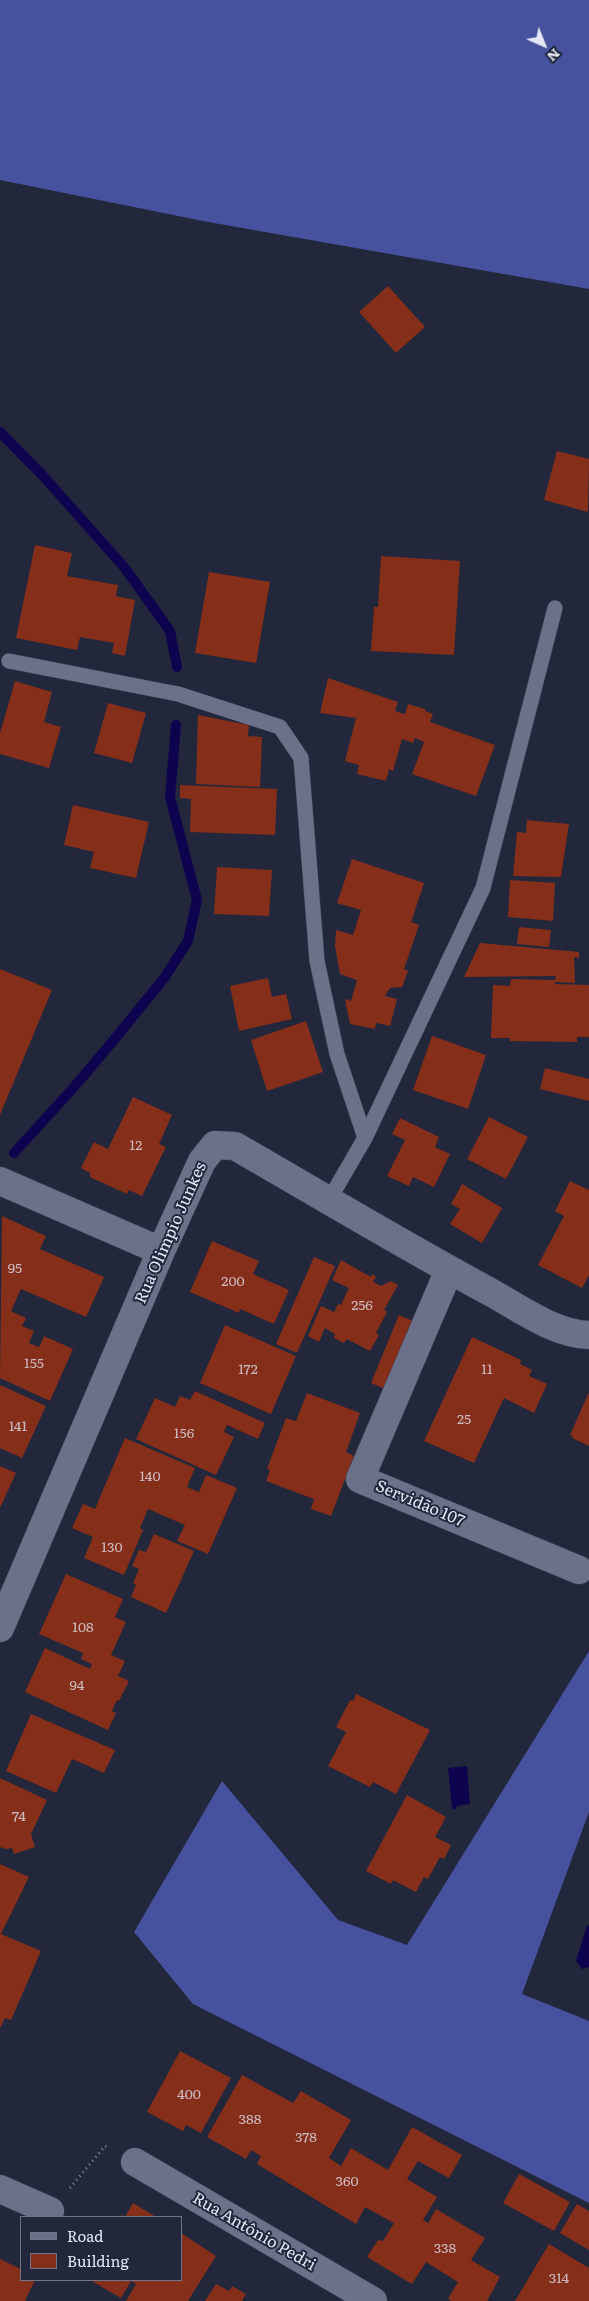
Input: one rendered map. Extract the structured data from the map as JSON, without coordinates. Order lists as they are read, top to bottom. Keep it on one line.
{"streets":{"street":["Rua Olimpio Junkes","Servidão 107","Rua Antônio Pedri"]},"crossings":[["Rua Olimpio Junkes","Servidão 107"]],"house_numbers":["12","95","200","256","155","172","11","25","141","156","140","130","108","94","74","400","388","378","360","338","314"],"legend":["Road","Building"],"north":"bottom right"}
